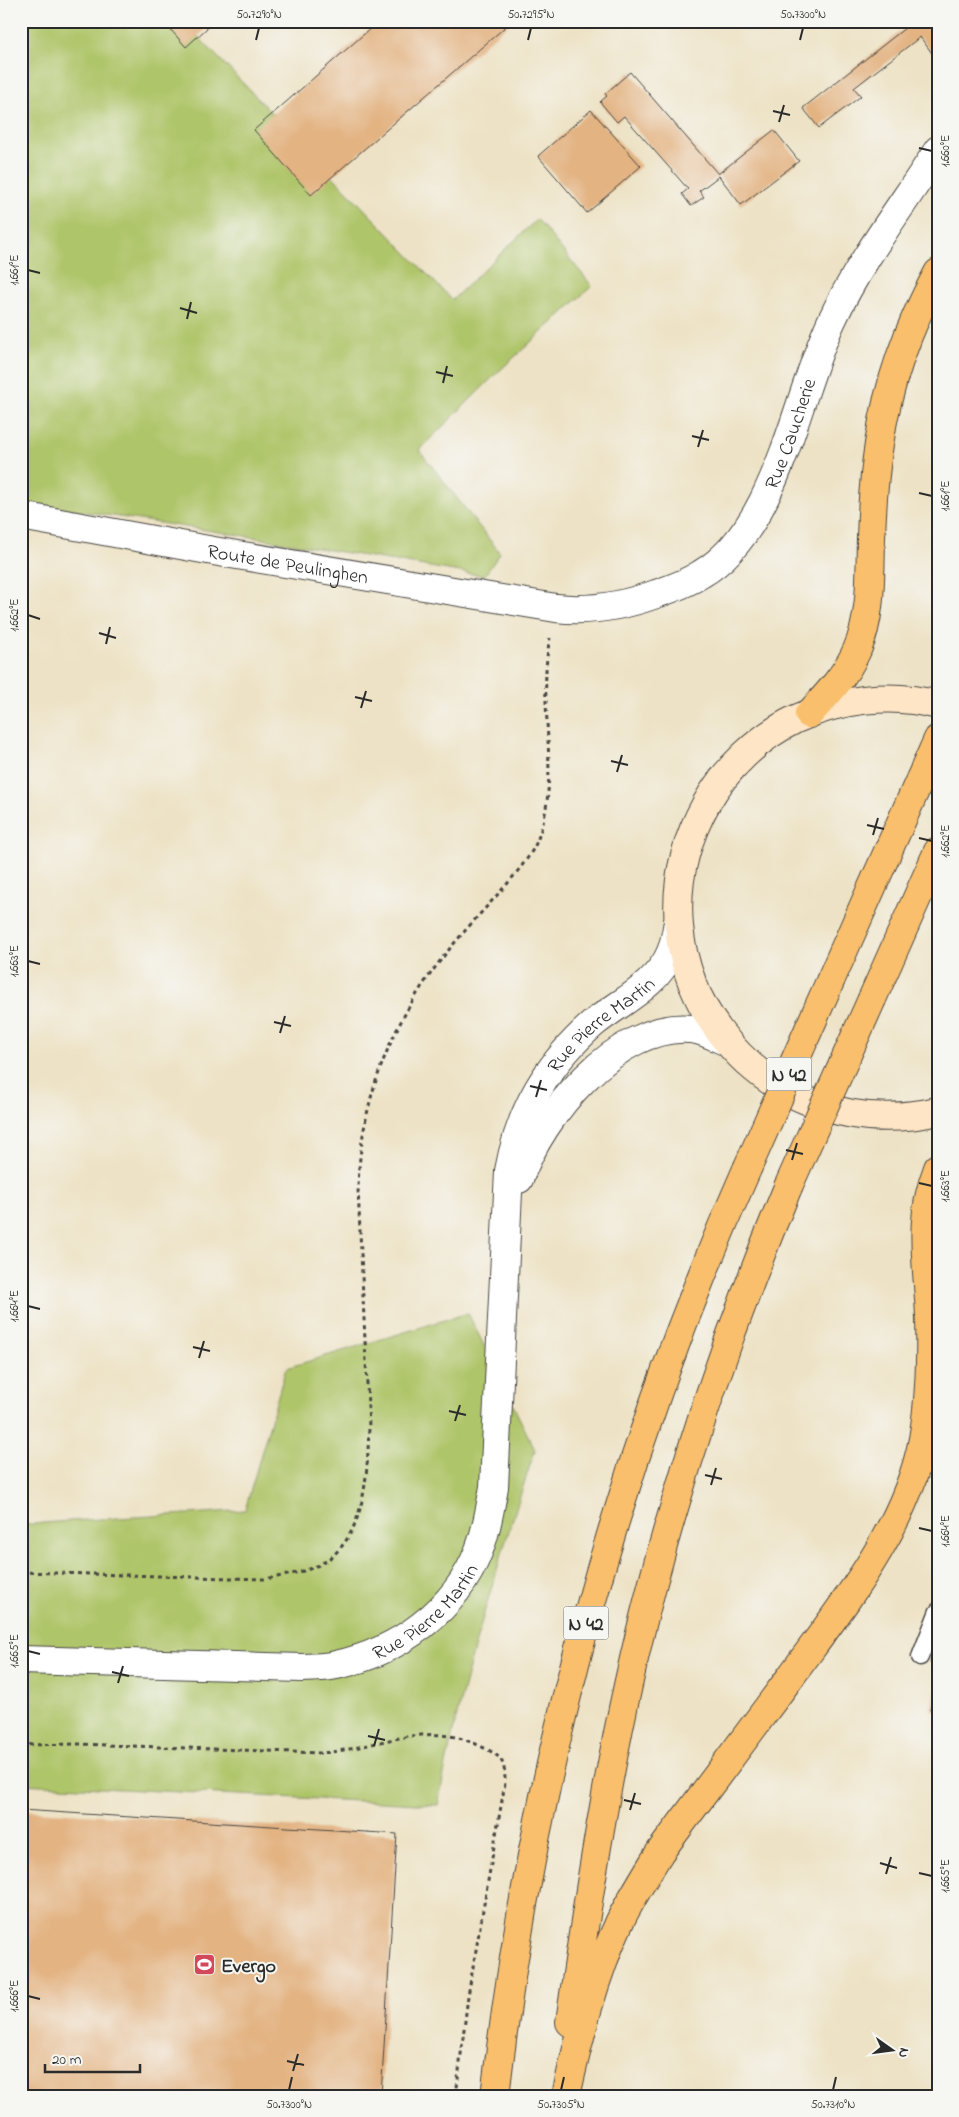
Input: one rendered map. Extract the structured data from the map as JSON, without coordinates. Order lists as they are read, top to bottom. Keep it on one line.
{"streets":{"highway":["N 42"],"street":["Rue Caucherie","Route de Peulinghen","Rue Pierre Martin"]},"crossings":[["Rue Caucherie","Route de Peulinghen"]],"places":{"sports":["Evergo"]},"scale_bar":"20 m","north":"right","coordinates":["50.7290°N","50.7295°N","50.7300°N","1.660°E","1.661°E","1.662°E","1.663°E","1.664°E","1.665°E","1.666°E","50.7305°N","50.7310°N"]}
